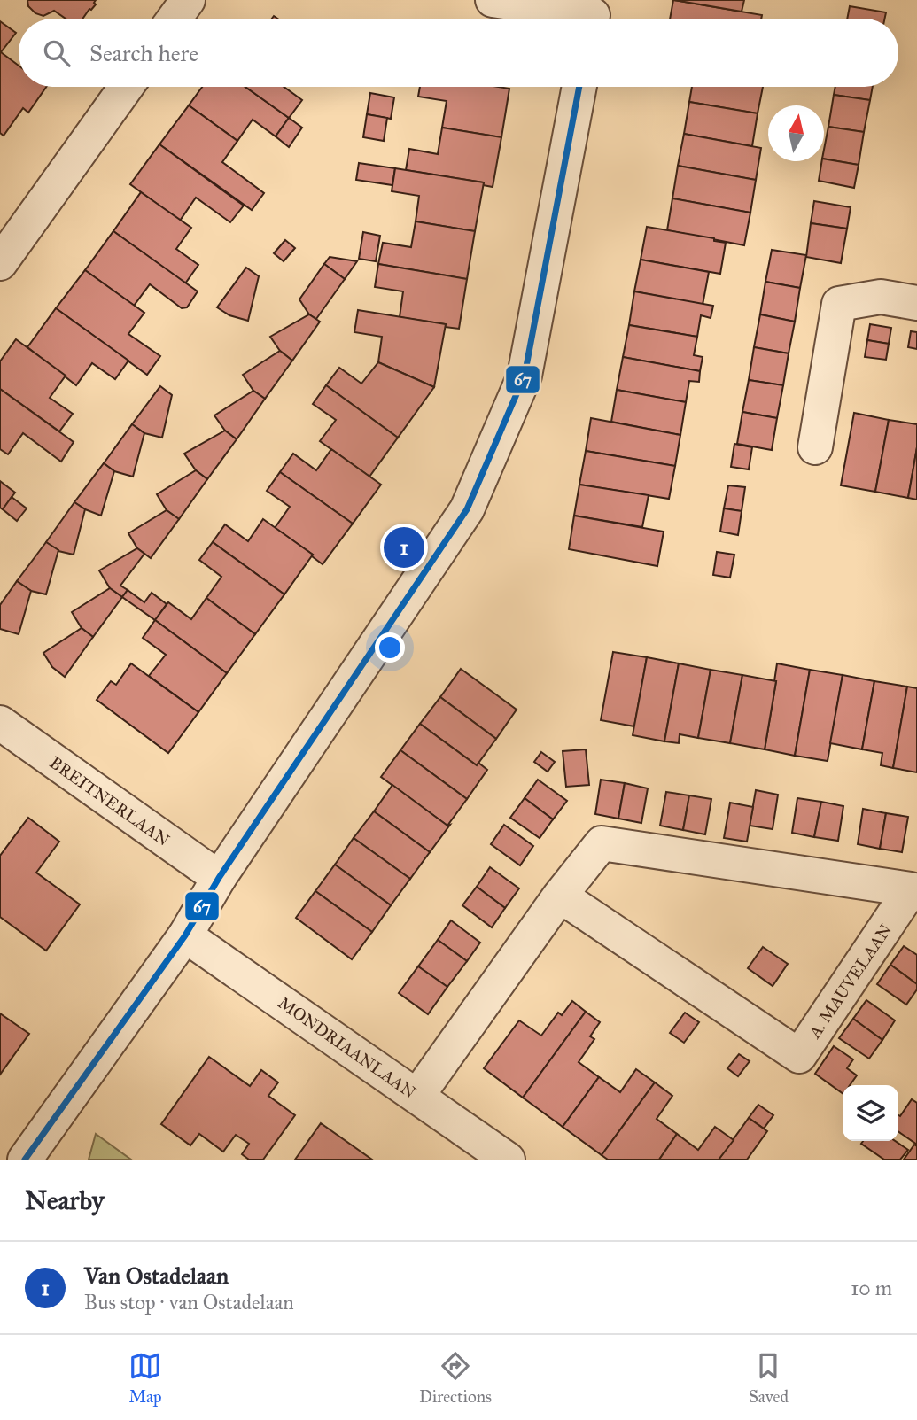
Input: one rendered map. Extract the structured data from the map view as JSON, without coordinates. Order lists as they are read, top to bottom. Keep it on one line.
{"streets":{"street":["BREITNERLAAN","A. MAUVELAAN","MONDRIAANLAAN"]},"crossings":[["A. MAUVELAAN","MONDRIAANLAAN"]],"lines":["transit line 67"],"north":"top","page":{"search":"Search here","pins":"1","heading":"Nearby","list":[{"mark":"1","name":"Van Ostadelaan","note":"Bus stop · van Ostadelaan","value":"10 m"}],"nav":["Map","Directions","Saved"]}}
